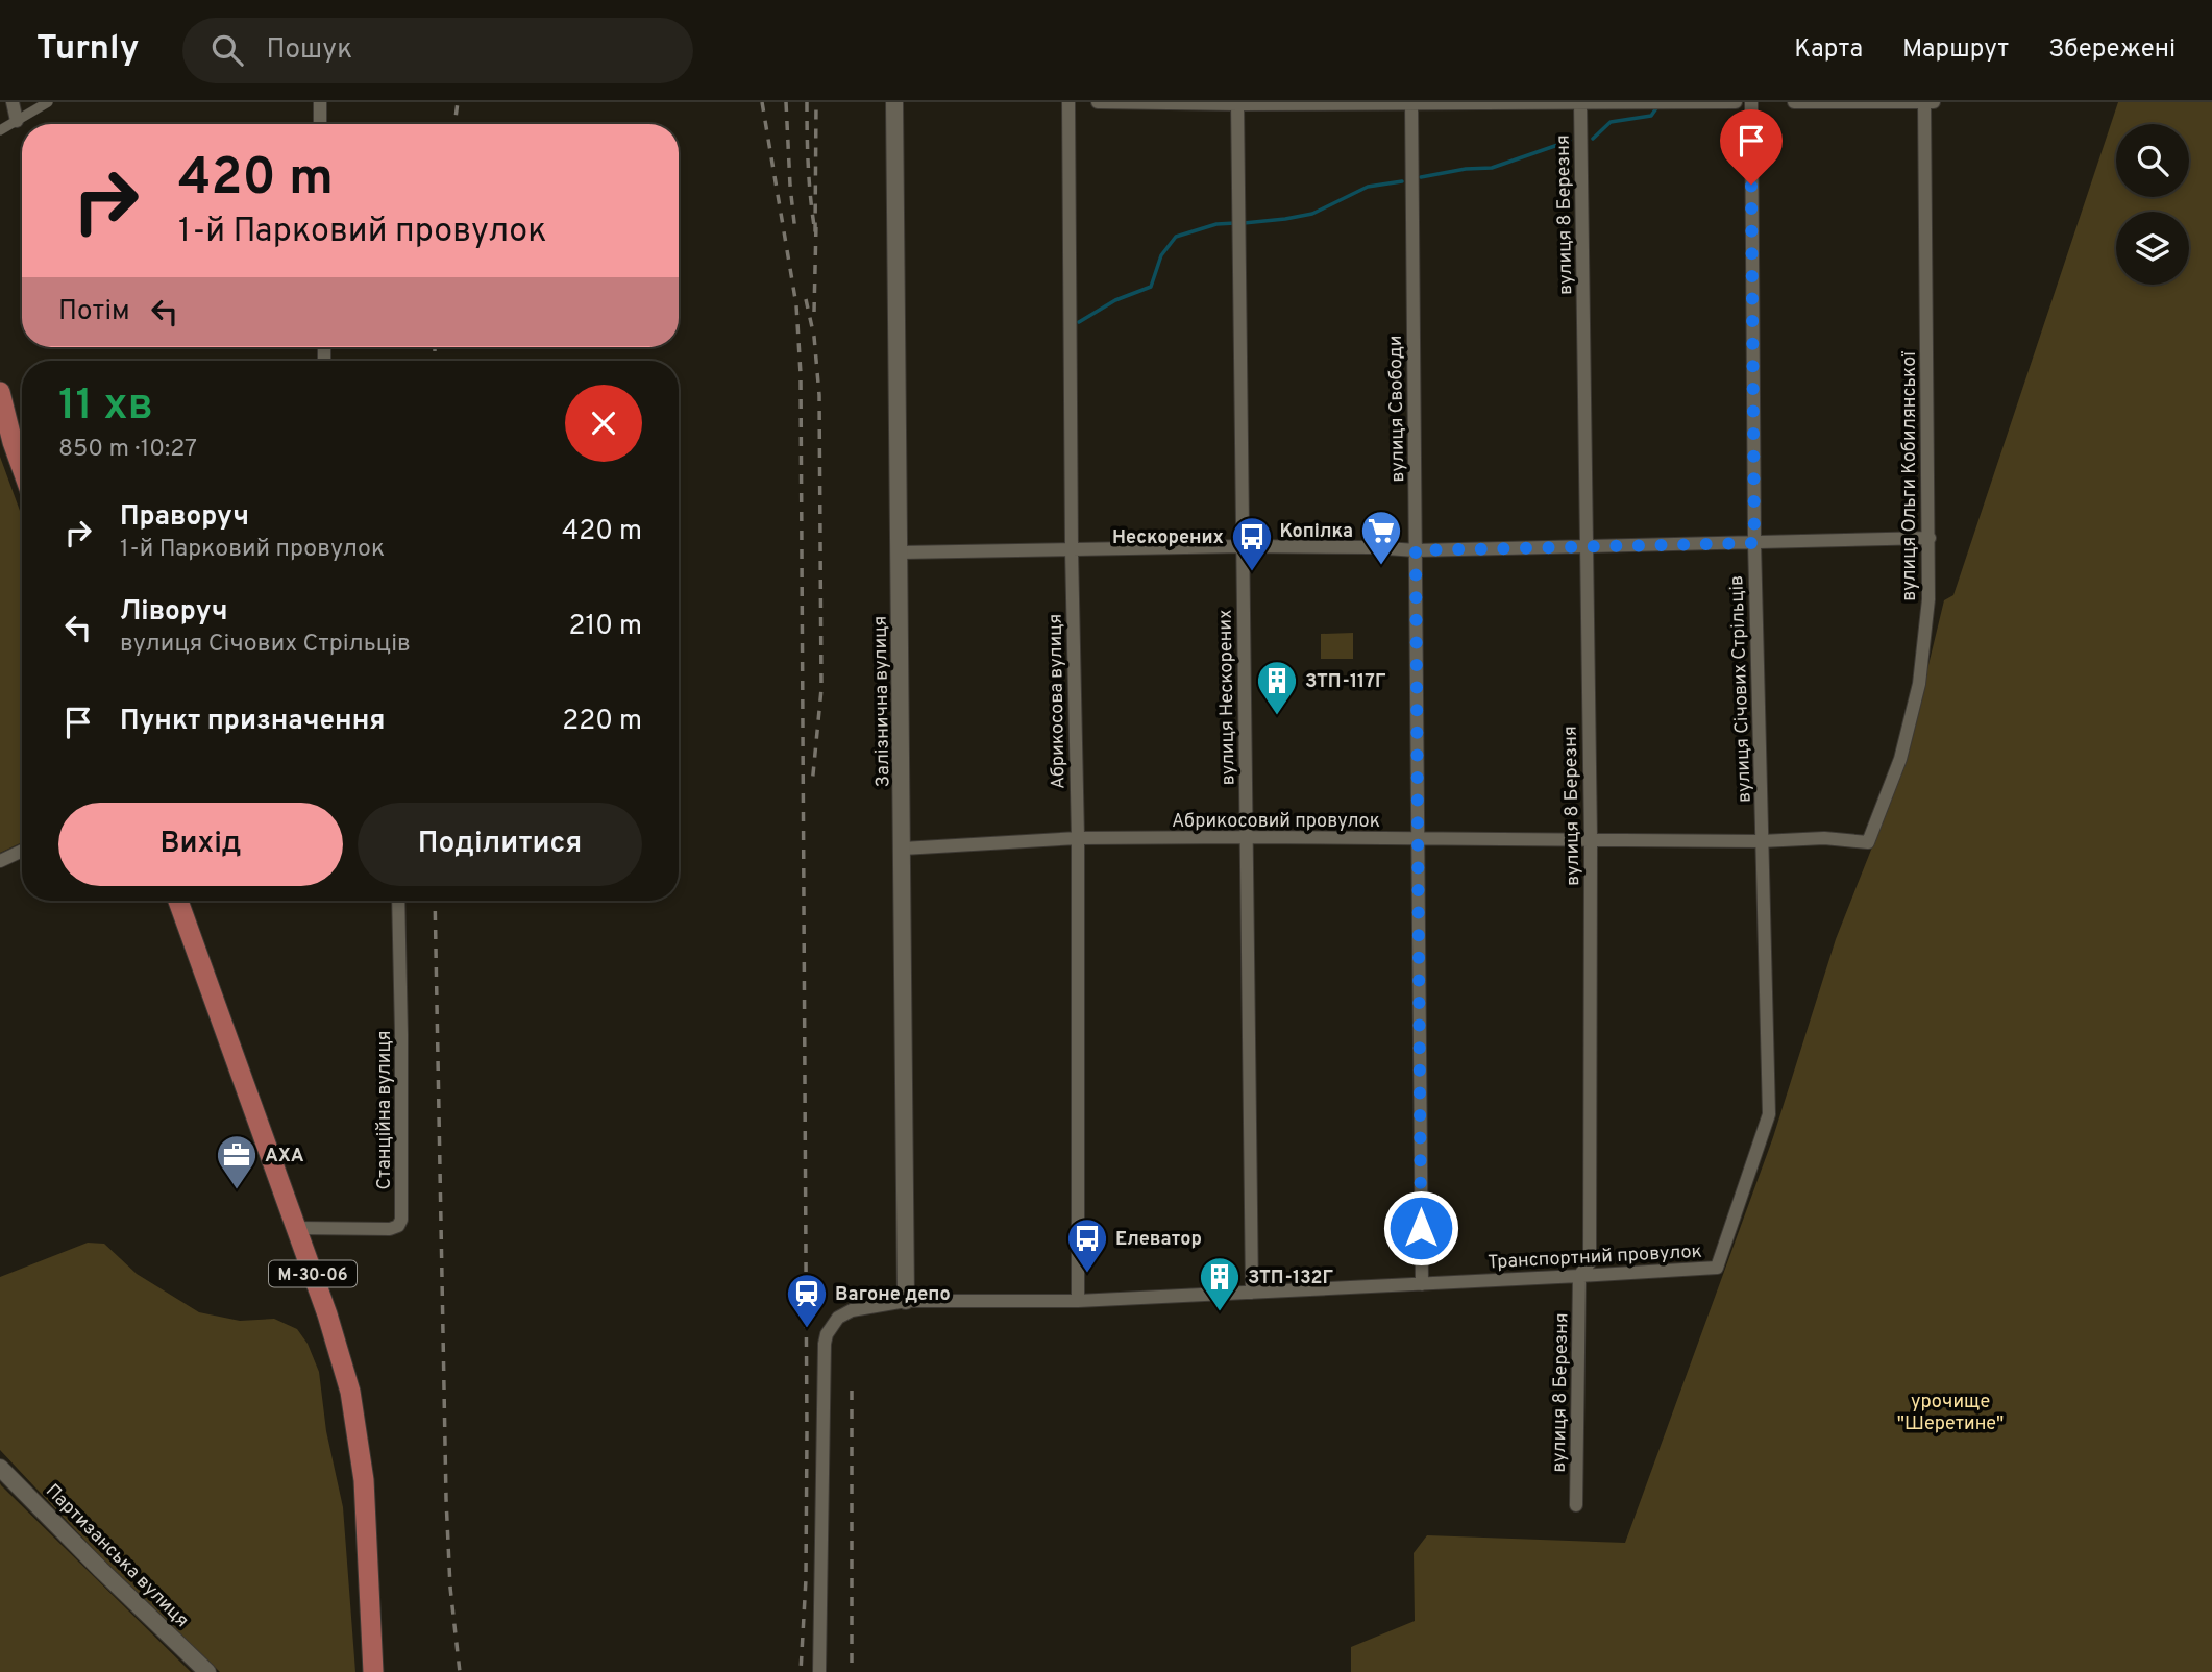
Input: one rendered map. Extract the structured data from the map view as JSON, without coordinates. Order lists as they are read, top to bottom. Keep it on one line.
{"streets":{"main road":["М-30-06"],"street":["вулиця 8 Березня","вулиця Свободи","вулиця Ольги Кобилянської","вулиця Січових Стрільців","вулиця Нескорених","Залізнична вулиця","Абрикосова вулиця","Абрикосовий провулок","Станційна вулиця","Транспортний провулок","Партизанська вулиця"]},"crossings":[["вулиця 8 Березня","Абрикосовий провулок"],["вулиця 8 Березня","Транспортний провулок"],["вулиця Свободи","Абрикосовий провулок"],["вулиця Свободи","Транспортний провулок"],["вулиця Ольги Кобилянської","Абрикосовий провулок"],["вулиця Січових Стрільців","Абрикосовий провулок"],["вулиця Січових Стрільців","Транспортний провулок"],["вулиця Нескорених","Абрикосовий провулок"],["вулиця Нескорених","Транспортний провулок"],["Залізнична вулиця","Абрикосовий провулок"],["Залізнична вулиця","Транспортний провулок"],["Абрикосова вулиця","Абрикосовий провулок"],["Абрикосова вулиця","Транспортний провулок"],["Станційна вулиця","М-30-06"]],"parks":["урочище \"Шеретине\""],"places":{"supermarket":["Копілка"],"bus stop":["Нескорених","Елеватор"],"building":["ЗТП-117Г","ЗТП-132Г"],"office":["AXA"],"station":["Вагоне депо"]},"page":{"header":"Turnly","search":"Пошук","nav":["Карта","Маршрут","Збережені"],"turn":["420 m","1-й Парковий провулок"],"then":"Потім","heading":["11 хв","850 m · 10:27"],"list":[{"name":"Праворуч","note":"1-й Парковий провулок","value":"420 m"},{"name":"Ліворуч","note":"вулиця Січових Стрільців","value":"210 m"},{"name":"Пункт призначення","value":"220 m"}],"buttons":["Вихід","Поділитися"]}}
